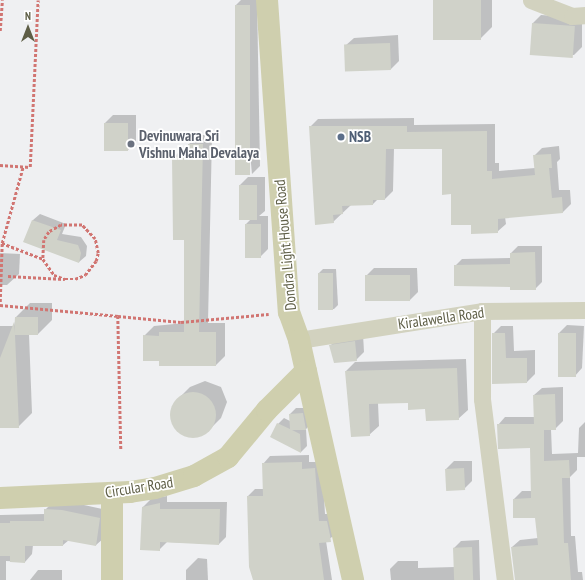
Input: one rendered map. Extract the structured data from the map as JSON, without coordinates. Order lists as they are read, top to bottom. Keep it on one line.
{"streets":{"main road":["Dondra Light House Road","Circular Road"],"street":["Kiralawella Road"]},"crossings":[["Dondra Light House Road","Kiralawella Road"],["Dondra Light House Road","Circular Road"]],"places":["NSB","Devinuwara Sri Vishnu Maha Devalaya"],"north":"top"}
